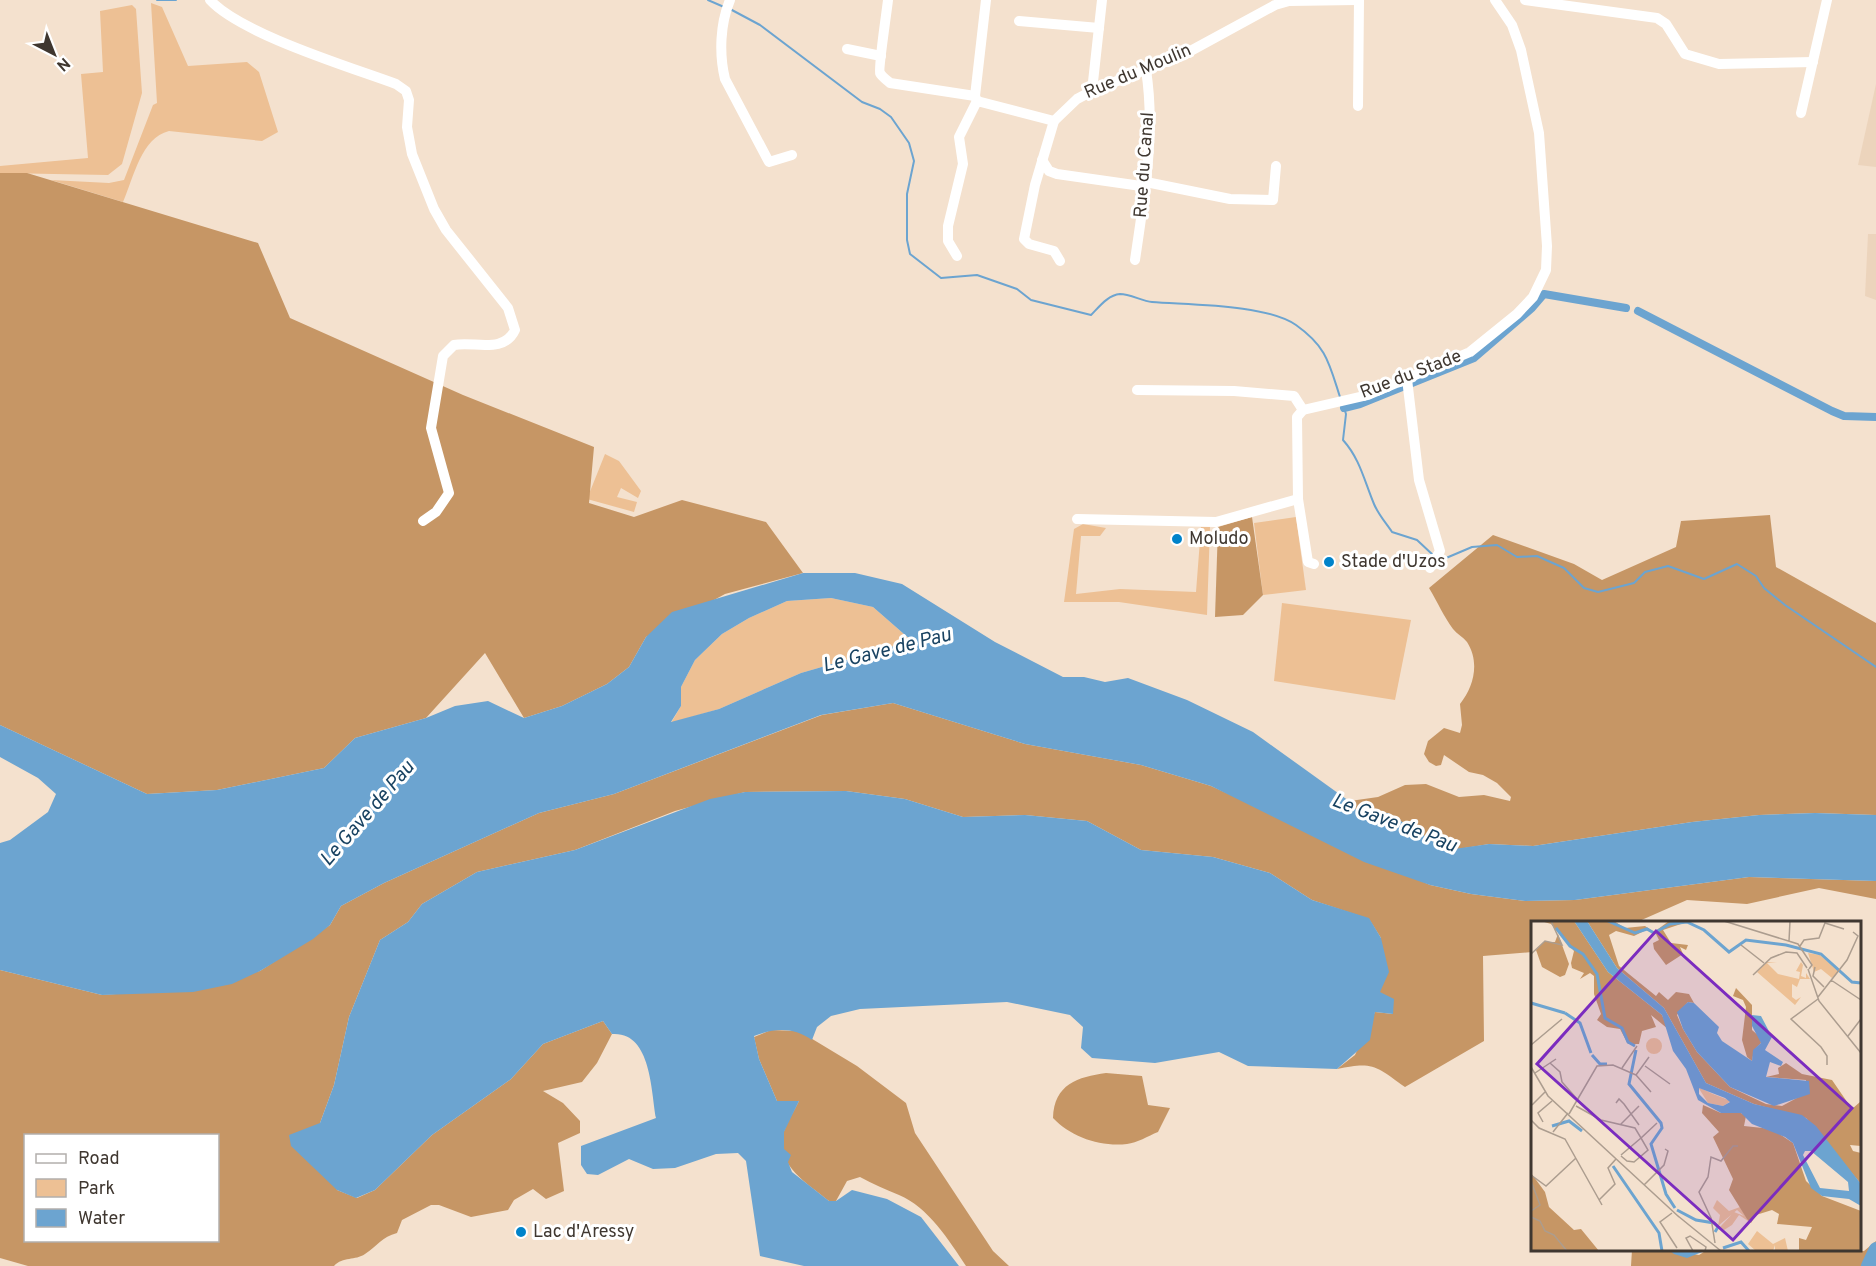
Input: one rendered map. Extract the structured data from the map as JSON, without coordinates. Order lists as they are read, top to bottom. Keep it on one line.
{"streets":{"street":["Rue du Moulin","Rue du Canal","Rue du Stade"]},"crossings":[["Rue du Moulin","Rue du Canal"]],"water":["Le Gave de Pau"],"places":["Moludo","Stade d'Uzos","Lac d'Aressy"],"legend":["Road","Park","Water"],"north":"bottom right"}
